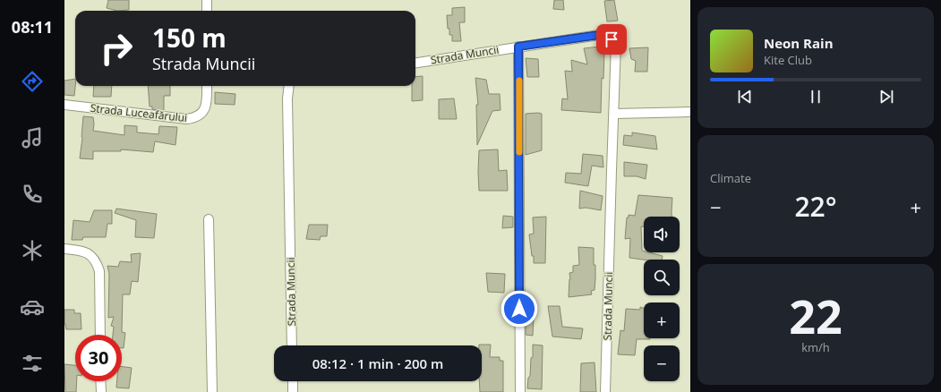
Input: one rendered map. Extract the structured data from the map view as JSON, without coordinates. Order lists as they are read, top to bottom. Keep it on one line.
{"streets":{"street":["Strada Muncii","Strada Luceafărului"]},"page":{"tabs":"08:11","turn":["150 m","Strada Muncii"],"song":["Neon Rain","Kite Club"],"tile":["Climate",["22","km/h"]],"heat":["−","22°","+"],"map_buttons":["+","−"],"limit":"30","trip":"08:12 · 1 min · 200 m"}}
